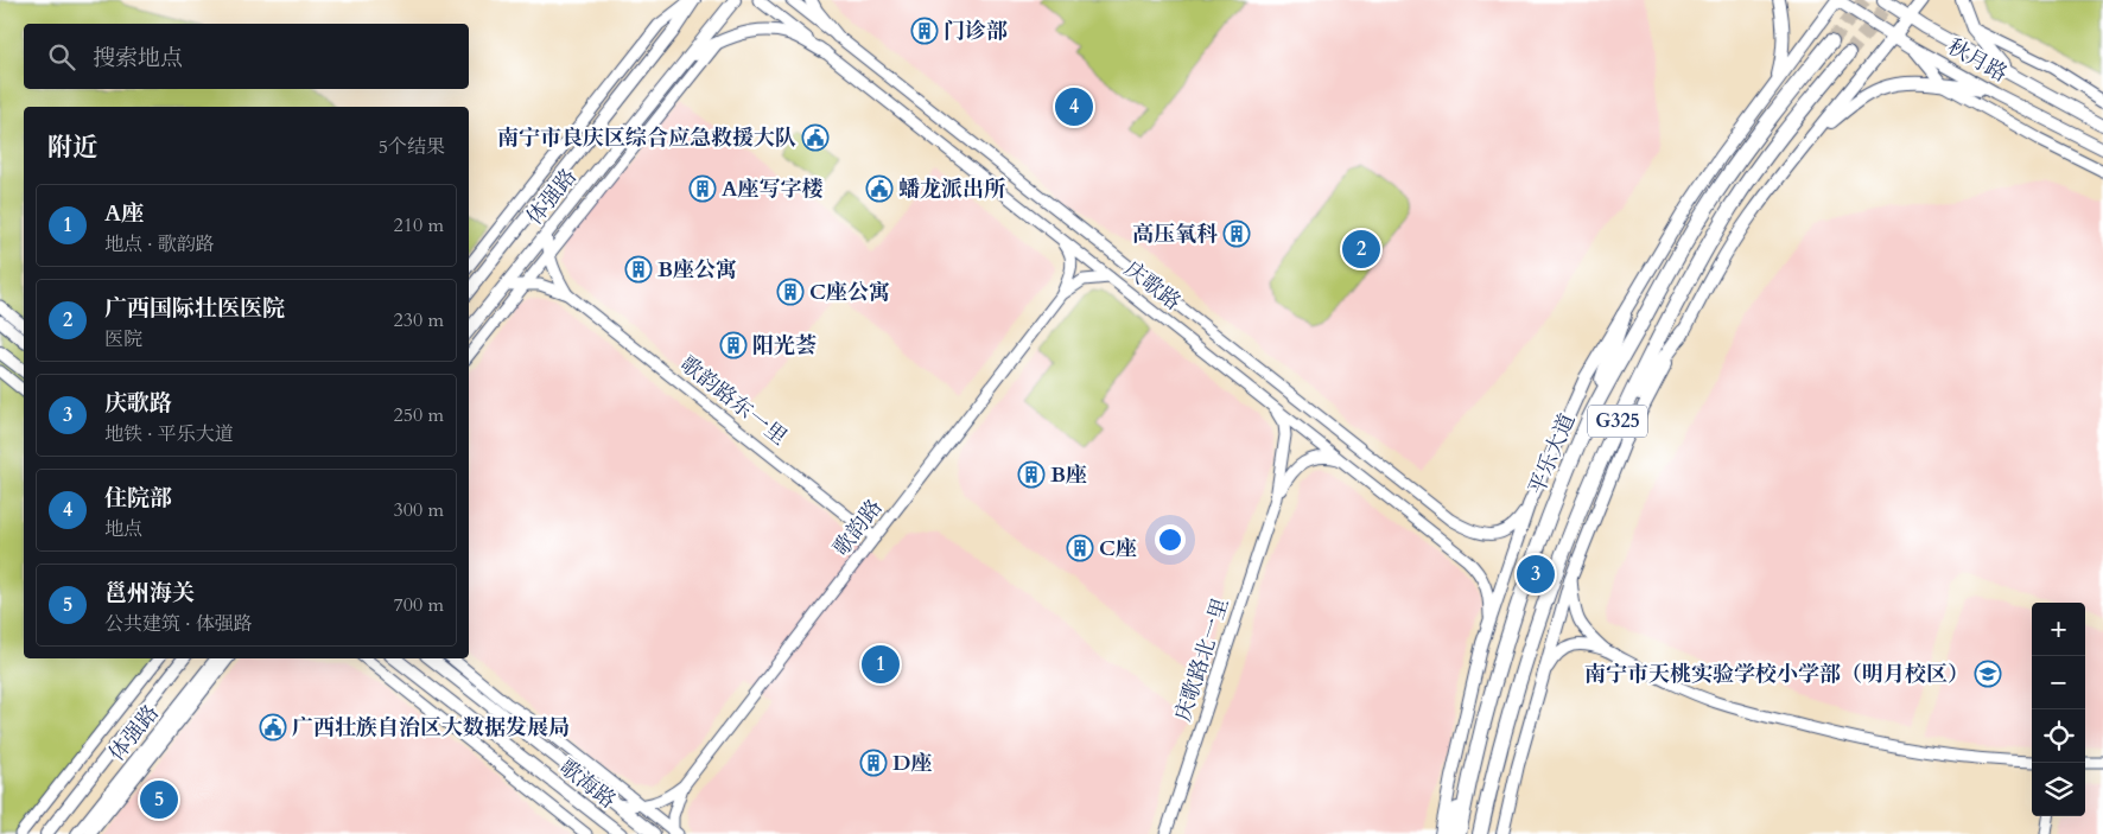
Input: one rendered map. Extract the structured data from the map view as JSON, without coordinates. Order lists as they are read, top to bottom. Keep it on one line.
{"streets":{"highway":["G325","平乐大道"],"main road":["秋月路","体强路","歌海路"],"street":["庆歌路","歌韵路东一里","歌韵路","庆歌路北一里"]},"crossings":[["体强路","歌韵路东一里"],["庆歌路","歌韵路"],["庆歌路","庆歌路北一里"],["歌韵路东一里","歌韵路"],["歌韵路","歌海路"]],"places":{"building":["门诊部","A座写字楼","高压氧科","B座公寓","C座公寓","阳光荟","B座","C座","D座"],"public building":["南宁市良庆区综合应急救援大队","蟠龙派出所","广西壮族自治区大数据发展局"],"school or university":["南宁市天桃实验学校小学部（明月校区）"]},"page":{"search":"搜索地点","pins":["4","2","3","1","5"],"heading":["附近","5个结果"],"list":[{"mark":"1","name":"A座","note":"地点 · 歌韵路","value":"210 m"},{"mark":"2","name":"广西国际壮医医院","note":"医院","value":"230 m"},{"mark":"3","name":"庆歌路","note":"地铁 · 平乐大道","value":"250 m"},{"mark":"4","name":"住院部","note":"地点","value":"300 m"},{"mark":"5","name":"邕州海关","note":"公共建筑 · 体强路","value":"700 m"}],"map_buttons":["+","−"]}}
